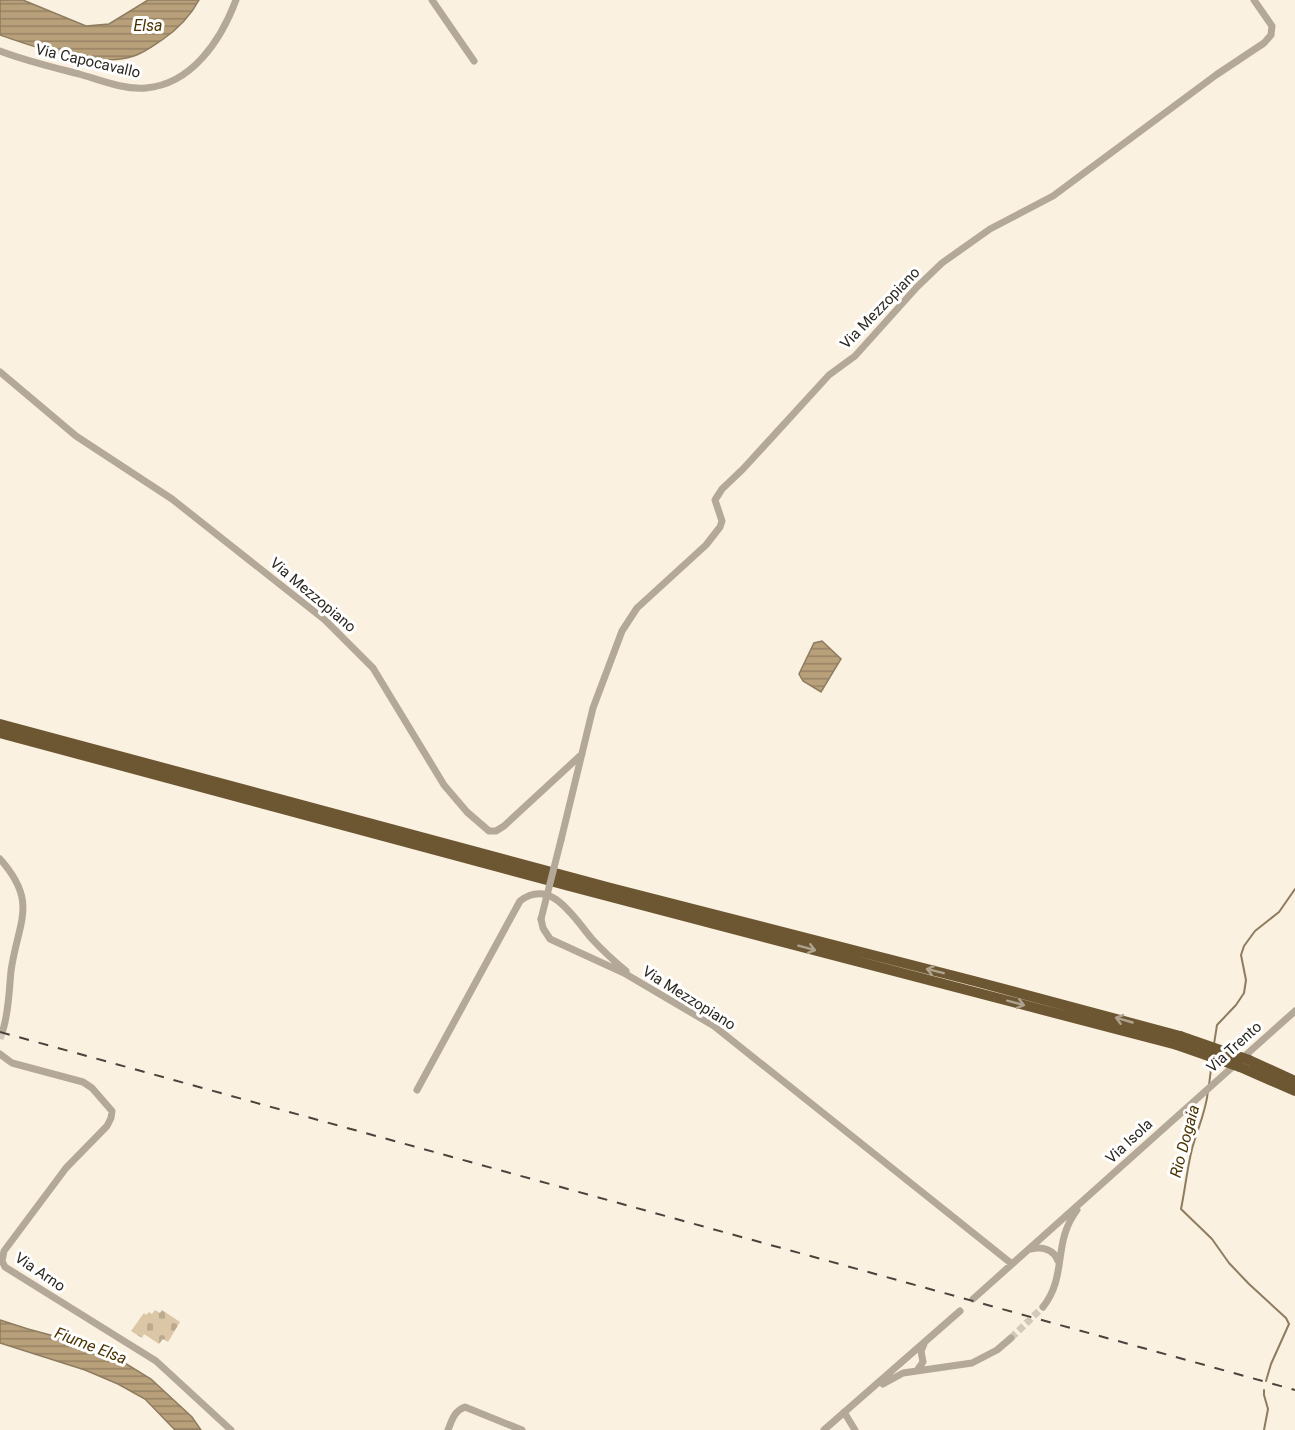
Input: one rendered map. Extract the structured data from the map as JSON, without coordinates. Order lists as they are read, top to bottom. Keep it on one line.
{"streets":{"street":["Via Capocavallo","Via Mezzopiano","Via Trento","Via Isola","Via Arno"]},"crossings":[["Via Mezzopiano","Via Isola"],["Via Trento","Via Isola"]],"water":["Elsa","Rio Dogaia","Fiume Elsa"]}
